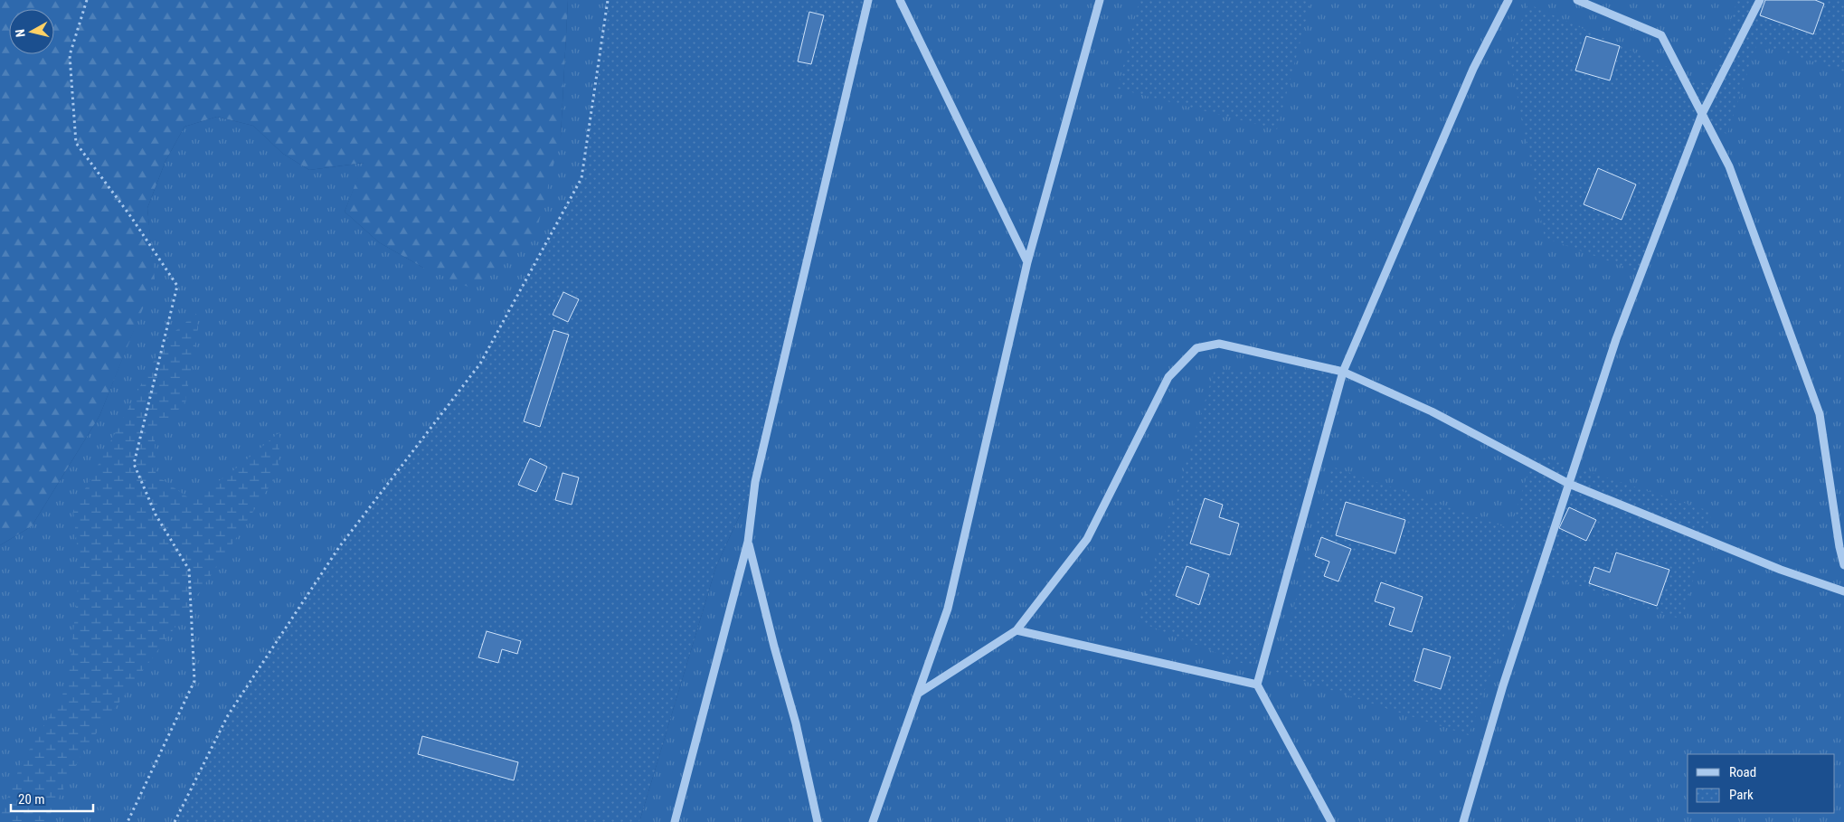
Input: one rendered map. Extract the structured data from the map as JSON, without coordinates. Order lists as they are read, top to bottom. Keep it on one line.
{"legend":["Road","Park"],"scale_bar":"20 m","north":"left"}
